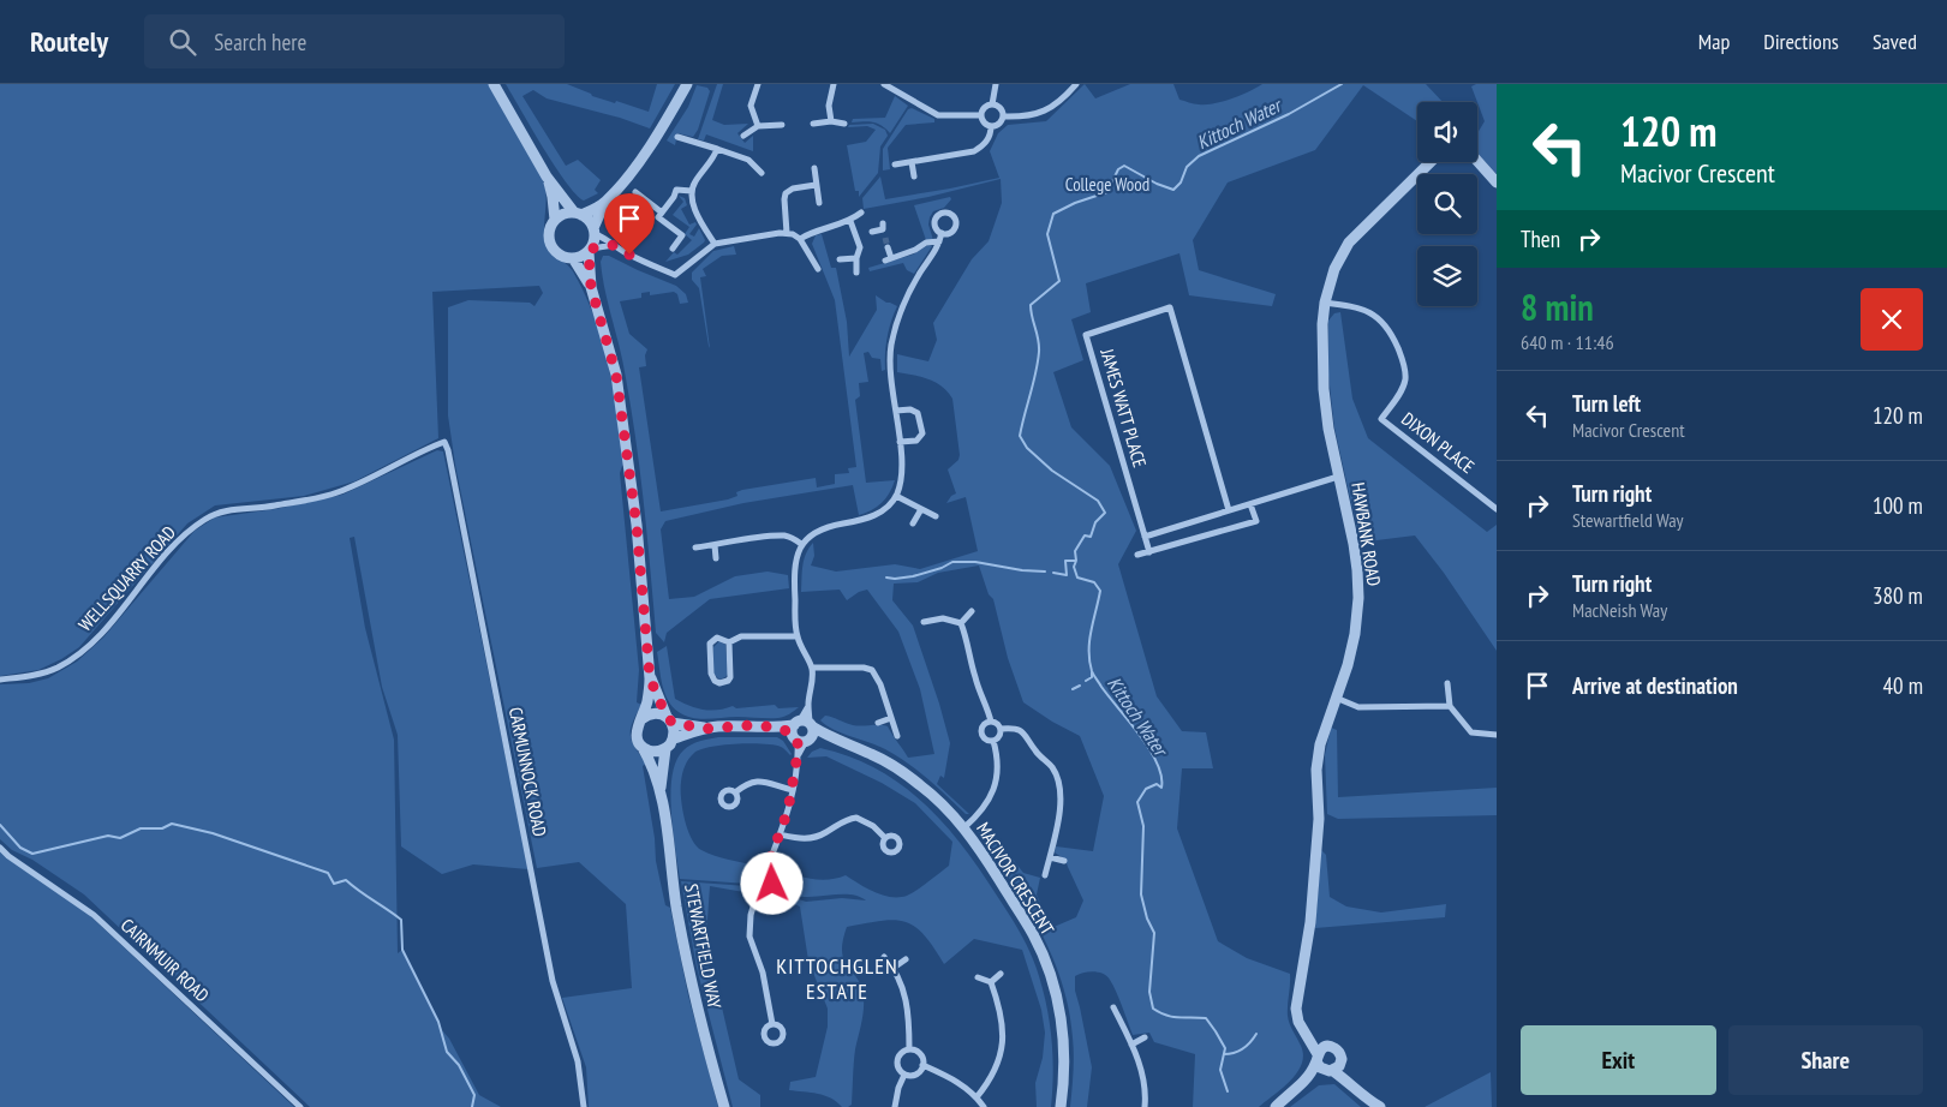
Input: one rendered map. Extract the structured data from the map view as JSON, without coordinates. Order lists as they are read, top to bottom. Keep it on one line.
{"streets":{"street":["JAMES WATT PLACE","DIXON PLACE","HAWBANK ROAD","WELLSQUARRY ROAD","CARMUNNOCK ROAD","MACIVOR CRESCENT","STEWARTFIELD WAY","CAIRNMUIR ROAD"]},"crossings":[["DIXON PLACE","HAWBANK ROAD"],["WELLSQUARRY ROAD","CARMUNNOCK ROAD"],["MACIVOR CRESCENT","STEWARTFIELD WAY"]],"districts":["KITTOCHGLEN ESTATE"],"water":["Kittoch Water"],"parks":["College Wood"],"page":{"header":"Routely","search":"Search here","nav":["Map","Directions","Saved"],"turn":["120 m","Macivor Crescent"],"then":"Then","heading":["8 min","640 m · 11:46"],"list":[{"name":"Turn left","note":"Macivor Crescent","value":"120 m"},{"name":"Turn right","note":"Stewartfield Way","value":"100 m"},{"name":"Turn right","note":"MacNeish Way","value":"380 m"},{"name":"Arrive at destination","value":"40 m"}],"buttons":["Exit","Share"]}}
